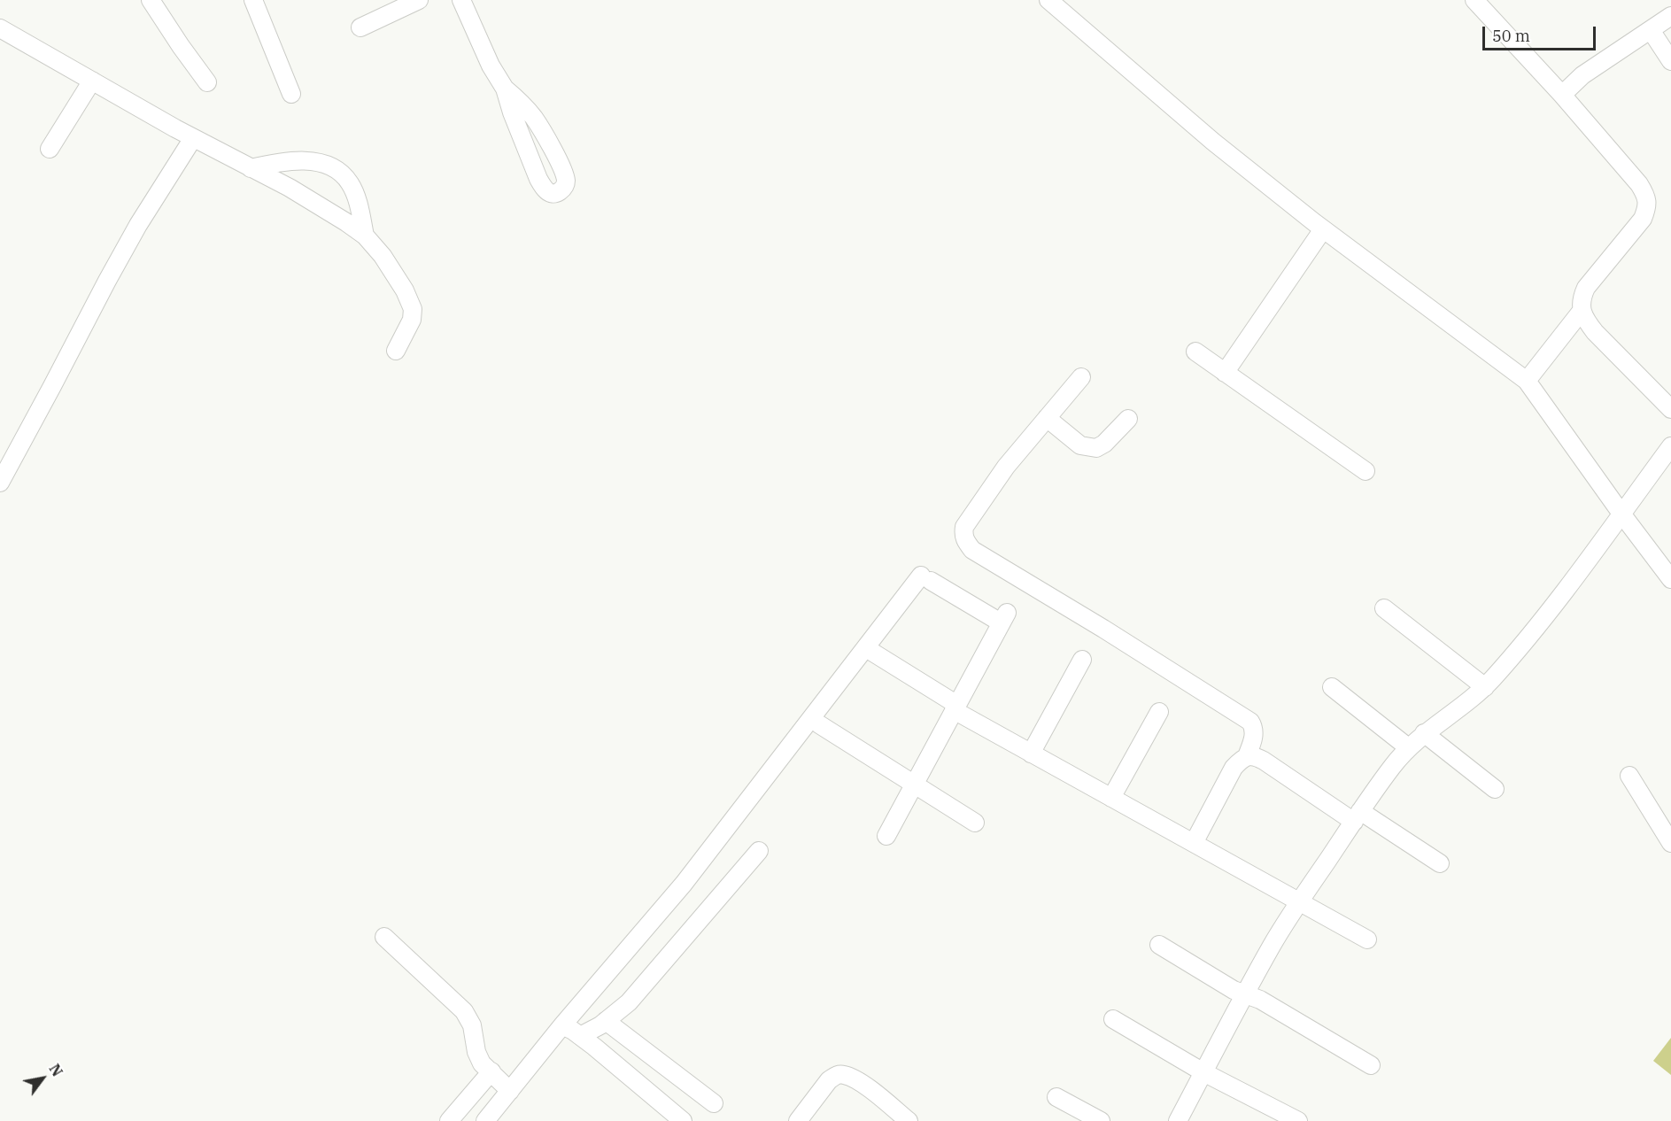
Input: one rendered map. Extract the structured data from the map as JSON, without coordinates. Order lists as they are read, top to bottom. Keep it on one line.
{"scale_bar":"50 m","north":"top right"}
